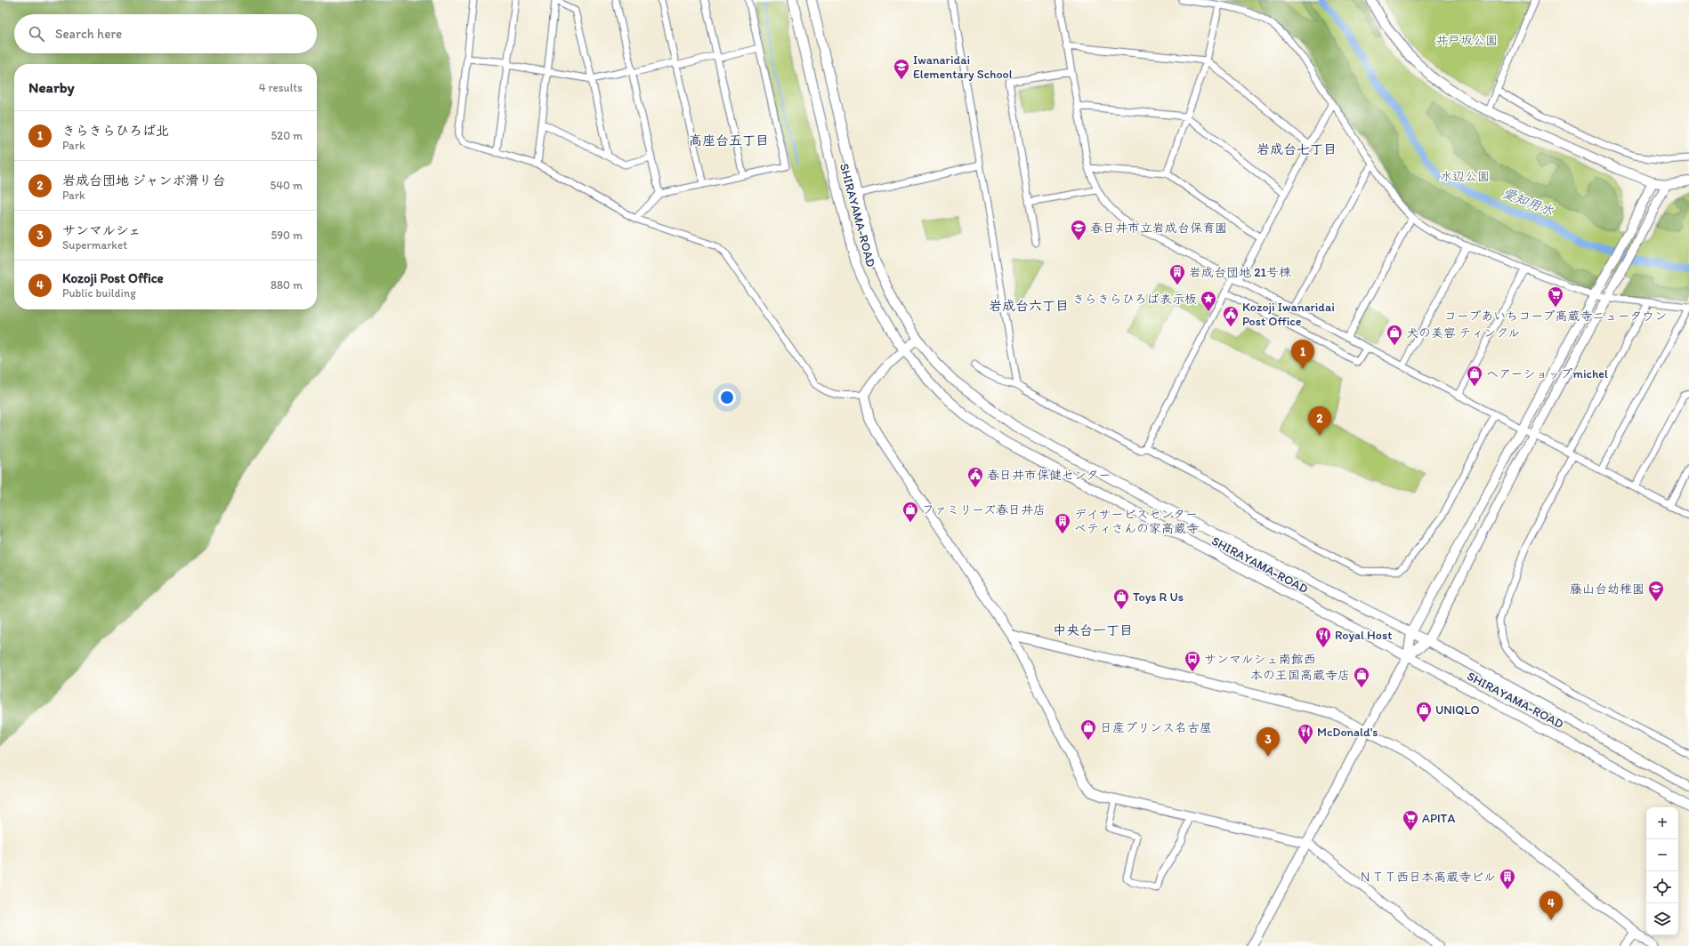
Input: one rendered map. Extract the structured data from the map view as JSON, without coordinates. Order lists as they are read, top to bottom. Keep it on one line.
{"streets":{"street":["SHIRAYAMA-ROAD"]},"districts":["高座台五丁目","岩成台七丁目","岩成台六丁目","中央台一丁目"],"water":["愛知用水"],"parks":["井戸坂公園","水辺公園"],"places":{"school or university":["Iwanaridai Elementary School","春日井市立岩成台保育園","藤山台幼稚園"],"building":["岩成台団地 21号棟","デイサービスセンター ベティさんの家高蔵寺","ＮＴＴ西日本高蔵寺ビル"],"supermarket":["コープあいちコープ高蔵寺ニュータウン","APITA"],"place":["きらきらひろば表示板"],"public building":["Kozoji Iwanaridai Post Office","春日井市保健センター"],"shop":["犬の美容 ティンクル","ヘアーショップmichel","ファミリーズ春日井店","Toys R Us","本の王国高蔵寺店","UNIQLO","日産プリンス名古屋"],"restaurant":["Royal Host","McDonald's"],"bus stop":["サンマルシェ南館西"]},"page":{"search":"Search here","heading":["Nearby","4 results"],"list":[{"mark":"1","name":"きらきらひろば北","note":"Park","value":"520 m"},{"mark":"2","name":"岩成台団地 ジャンボ滑り台","note":"Park","value":"540 m"},{"mark":"3","name":"サンマルシェ","note":"Supermarket","value":"590 m"},{"mark":"4","name":"Kozoji Post Office","note":"Public building","value":"880 m"}],"pins":["1","2","3","4"],"map_buttons":["+","−"]}}
